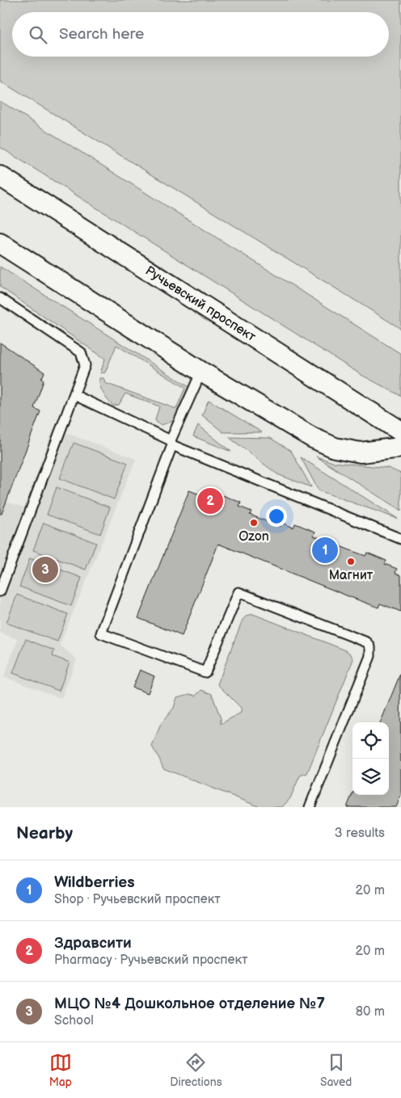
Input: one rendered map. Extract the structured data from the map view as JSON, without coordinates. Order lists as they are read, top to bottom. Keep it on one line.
{"streets":{"street":["Ручьевский проспект"]},"places":["Ozon","Магнит"],"page":{"search":"Search here","pins":["2","1","3"],"heading":["Nearby","3 results"],"list":[{"mark":"1","name":"Wildberries","note":"Shop · Ручьевский проспект","value":"20 m"},{"mark":"2","name":"Здравсити","note":"Pharmacy · Ручьевский проспект","value":"20 m"},{"mark":"3","name":"МЦО №4 Дошкольное отделение №7","note":"School","value":"80 m"}],"nav":["Map","Directions","Saved"]}}
